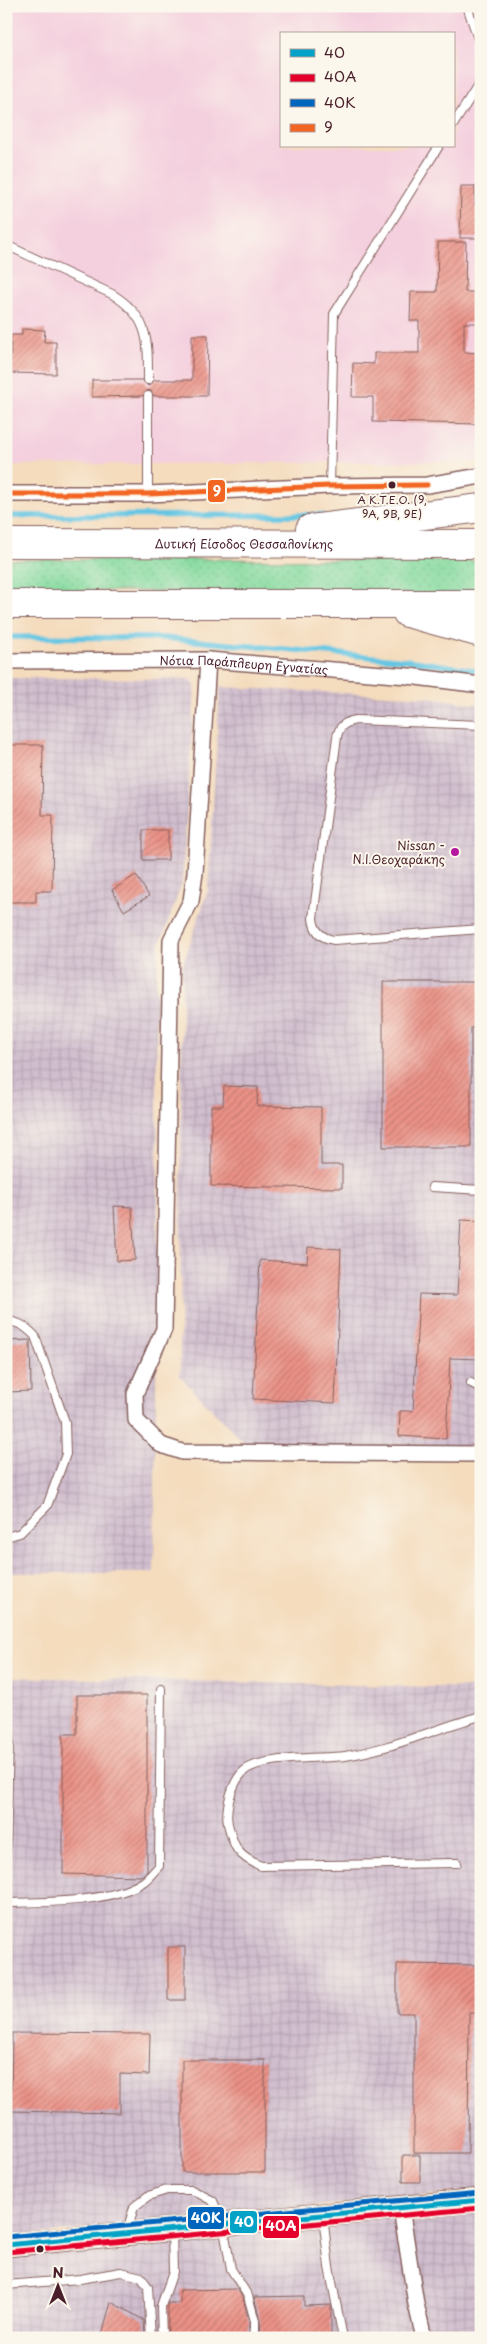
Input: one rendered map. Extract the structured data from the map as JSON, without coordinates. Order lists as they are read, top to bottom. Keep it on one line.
{"streets":{"highway":["Δυτική Είσοδος Θεσσαλονίκης"],"street":["Νότια Παράπλευρη Εγνατίας"]},"places":["Α Κ.Τ.Ε.Ο. (9, 9Α, 9Β, 9Ε)","Nissan - Ν.Ι.Θεοχαράκης"],"lines":["transit line 9","transit line 40Κ","transit line 40","transit line 40Α"],"legend":["40","40Α","40Κ","9"],"north":"top"}
